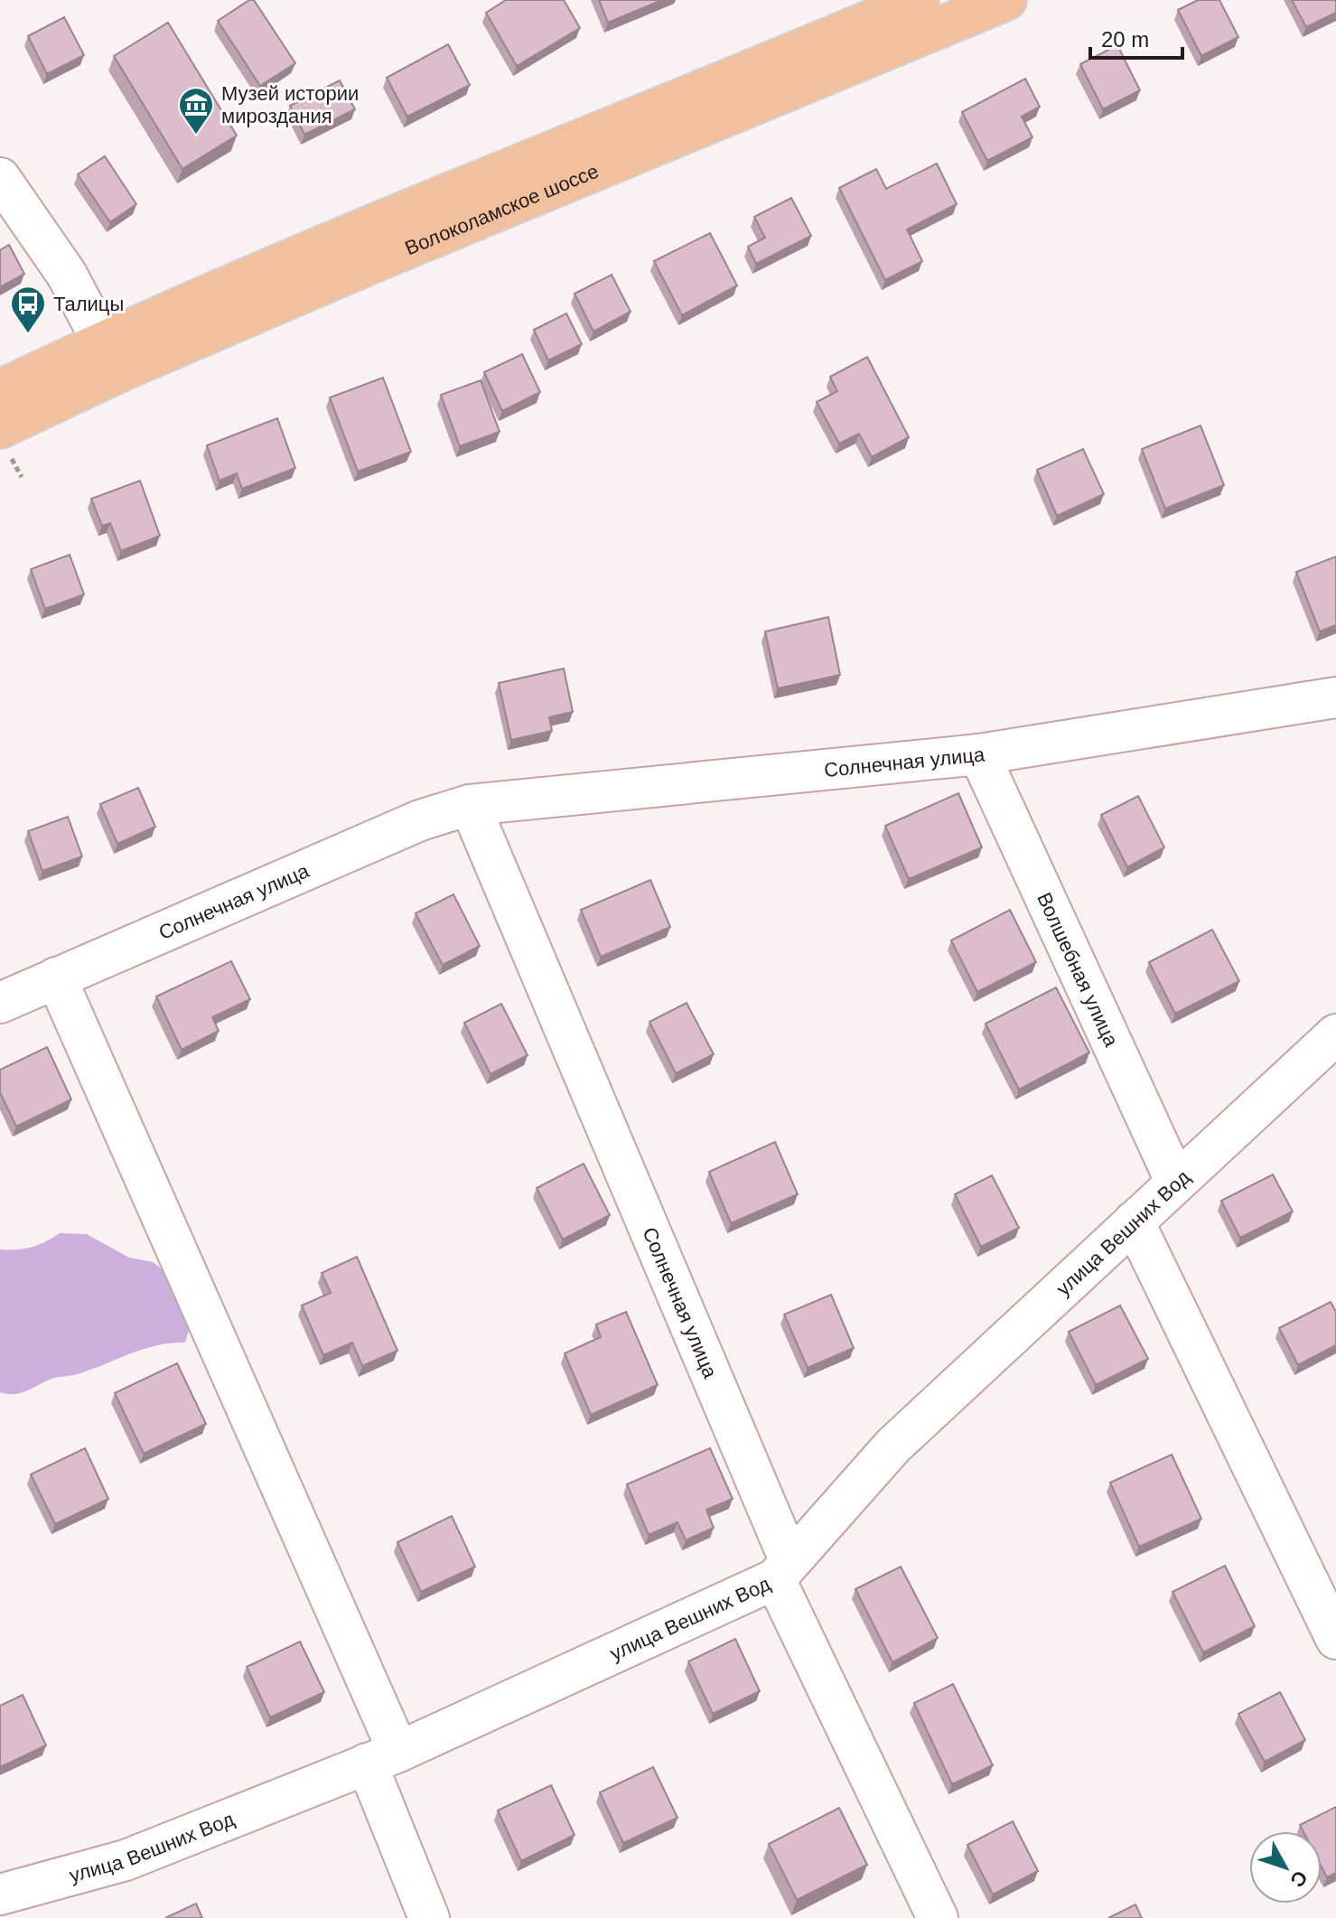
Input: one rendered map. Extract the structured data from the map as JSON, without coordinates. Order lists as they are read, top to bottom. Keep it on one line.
{"streets":{"main road":["Волоколамское шоссе"],"street":["Солнечная улица","Волшебная улица","улица Вешних Вод"]},"crossings":[["Солнечная улица","Волшебная улица"],["Солнечная улица","улица Вешних Вод"],["Волшебная улица","улица Вешних Вод"]],"places":{"museum":["Музей истории мироздания"],"bus stop":["Талицы"]},"scale_bar":"20 m","north":"bottom right"}
